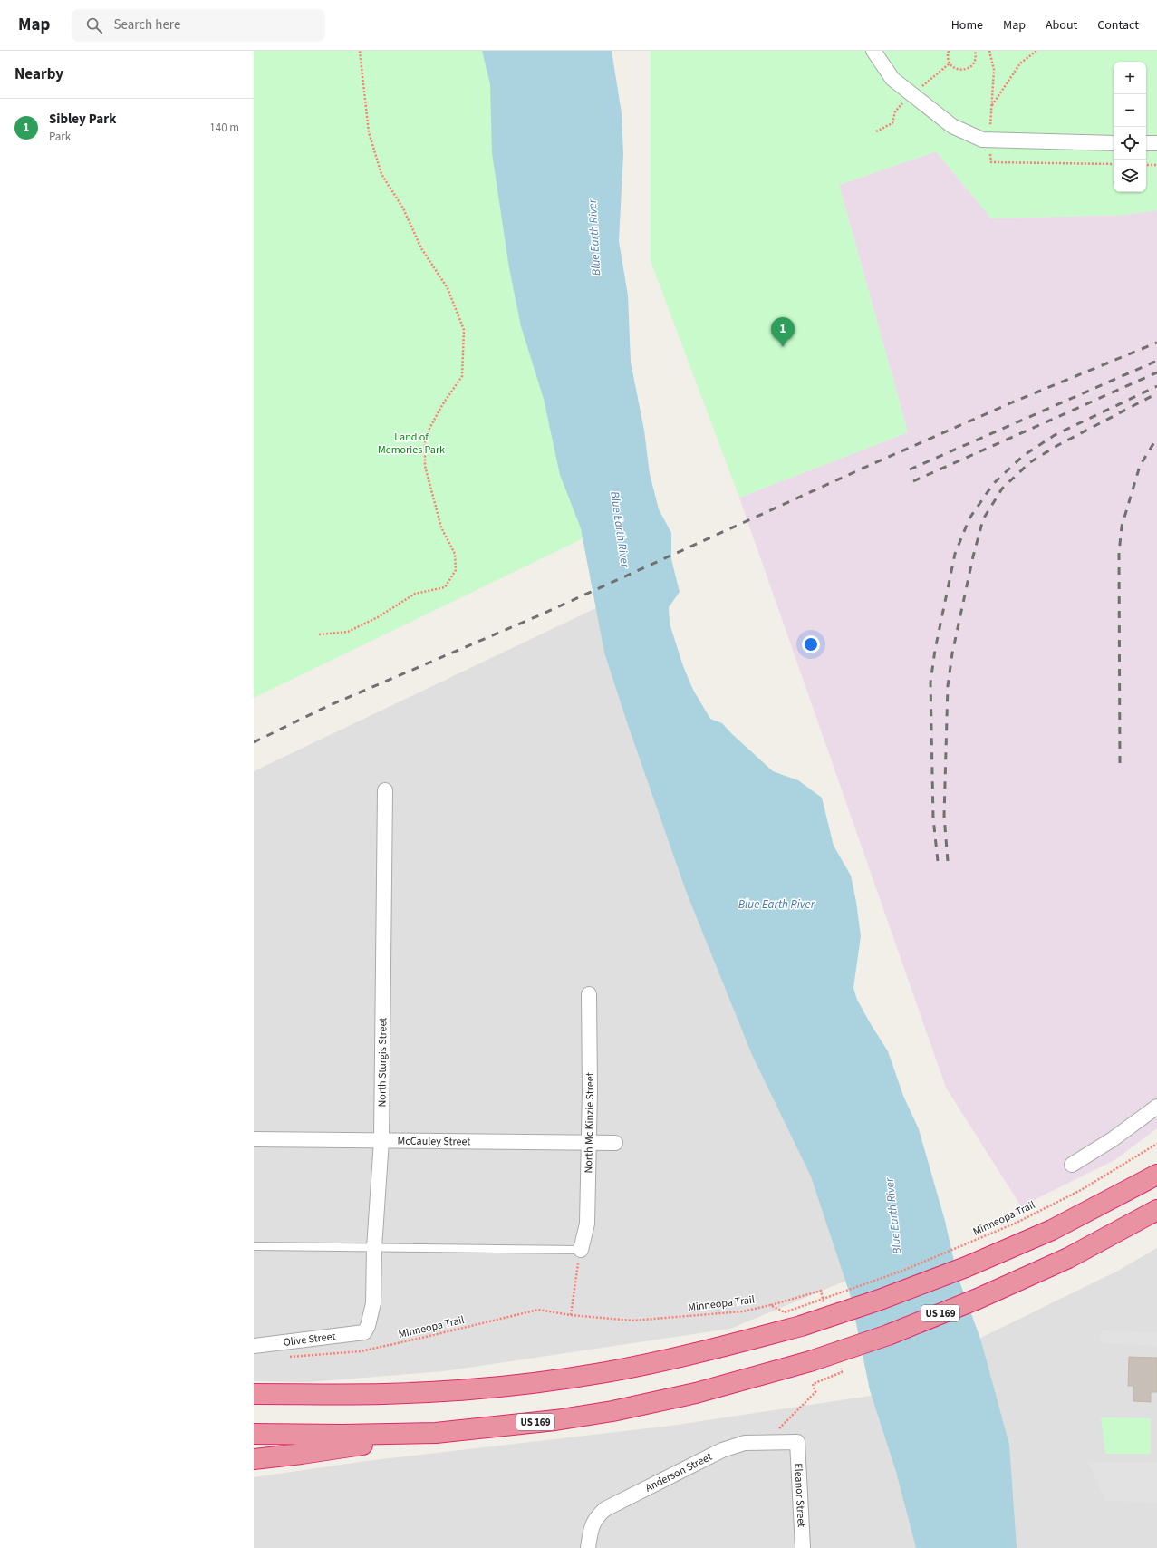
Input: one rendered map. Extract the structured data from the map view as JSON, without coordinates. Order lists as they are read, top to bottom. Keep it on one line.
{"streets":{"highway":["US 169"],"street":["North Sturgis Street","North Mc Kinzie Street","McCauley Street","Olive Street","Anderson Street","Eleanor Street"],"path":["Minneopa Trail"]},"crossings":[["North Sturgis Street","McCauley Street"],["North Sturgis Street","Olive Street"],["North Mc Kinzie Street","McCauley Street"],["Anderson Street","Eleanor Street"]],"water":["Blue Earth River"],"parks":["Land of Memories Park"],"page":{"header":"Map","search":"Search here","nav":["Home","Map","About","Contact"],"heading":"Nearby","map_buttons":["+","−"],"list":[{"mark":"1","name":"Sibley Park","note":"Park","value":"140 m"}],"pins":"1"}}
